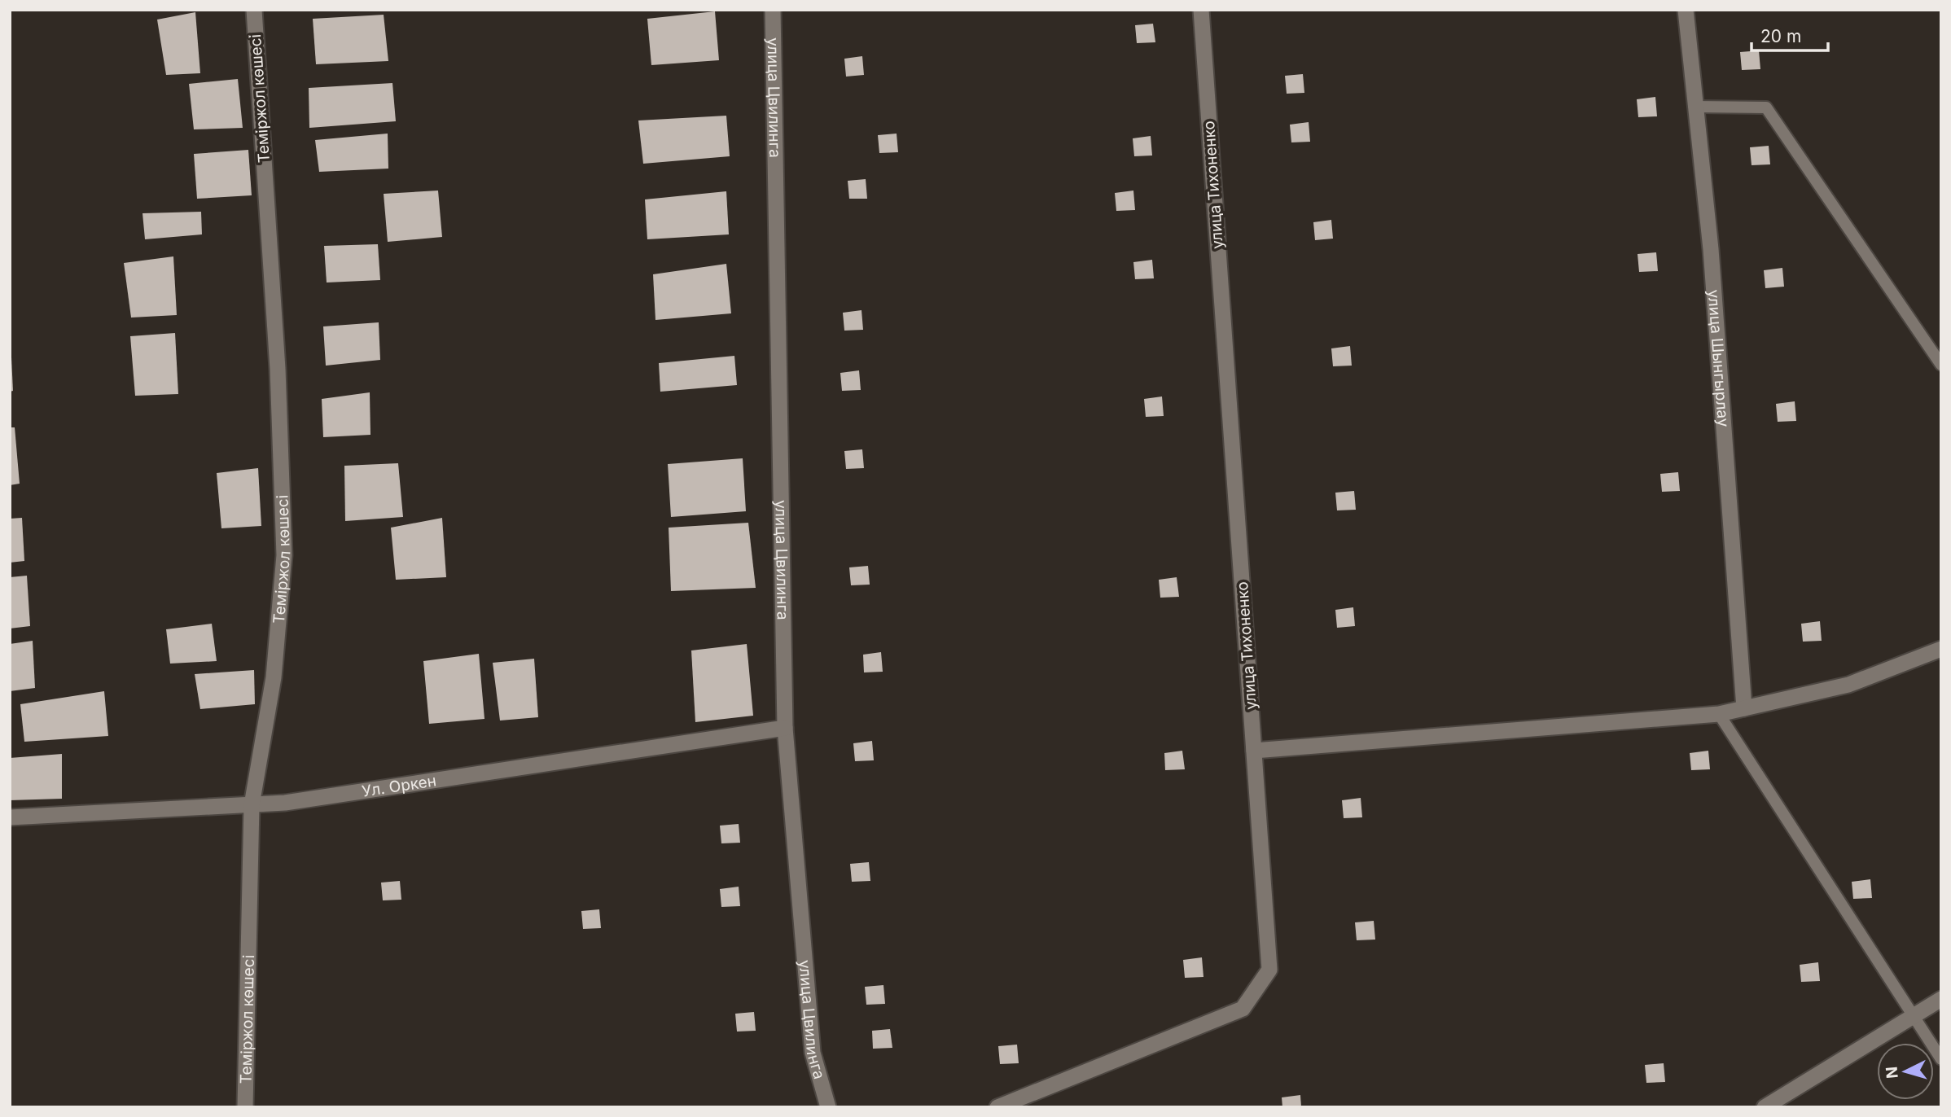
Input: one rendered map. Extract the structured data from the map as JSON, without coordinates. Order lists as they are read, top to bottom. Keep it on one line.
{"streets":{"street":["Теміржол көшесі","улица Цвилинга","улица Тихоненко","улица Шынгырлау","Ул. Оркен"]},"crossings":[["Теміржол көшесі","Ул. Оркен"],["улица Цвилинга","Ул. Оркен"]],"scale_bar":"20 m","north":"left"}
